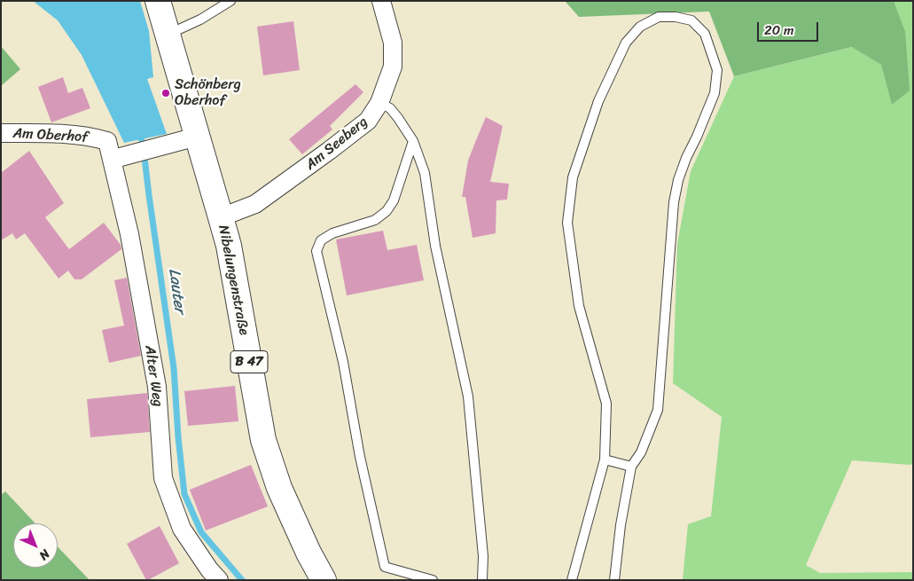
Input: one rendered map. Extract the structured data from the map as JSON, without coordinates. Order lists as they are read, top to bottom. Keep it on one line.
{"streets":{"main road":["Nibelungenstraße","B 47"],"street":["Am Oberhof","Am Seeberg","Alter Weg"]},"crossings":[["Am Oberhof","Alter Weg"],["Am Seeberg","Nibelungenstraße"]],"water":["Lauter"],"places":["Schönberg Oberhof"],"scale_bar":"20 m","north":"bottom right"}
